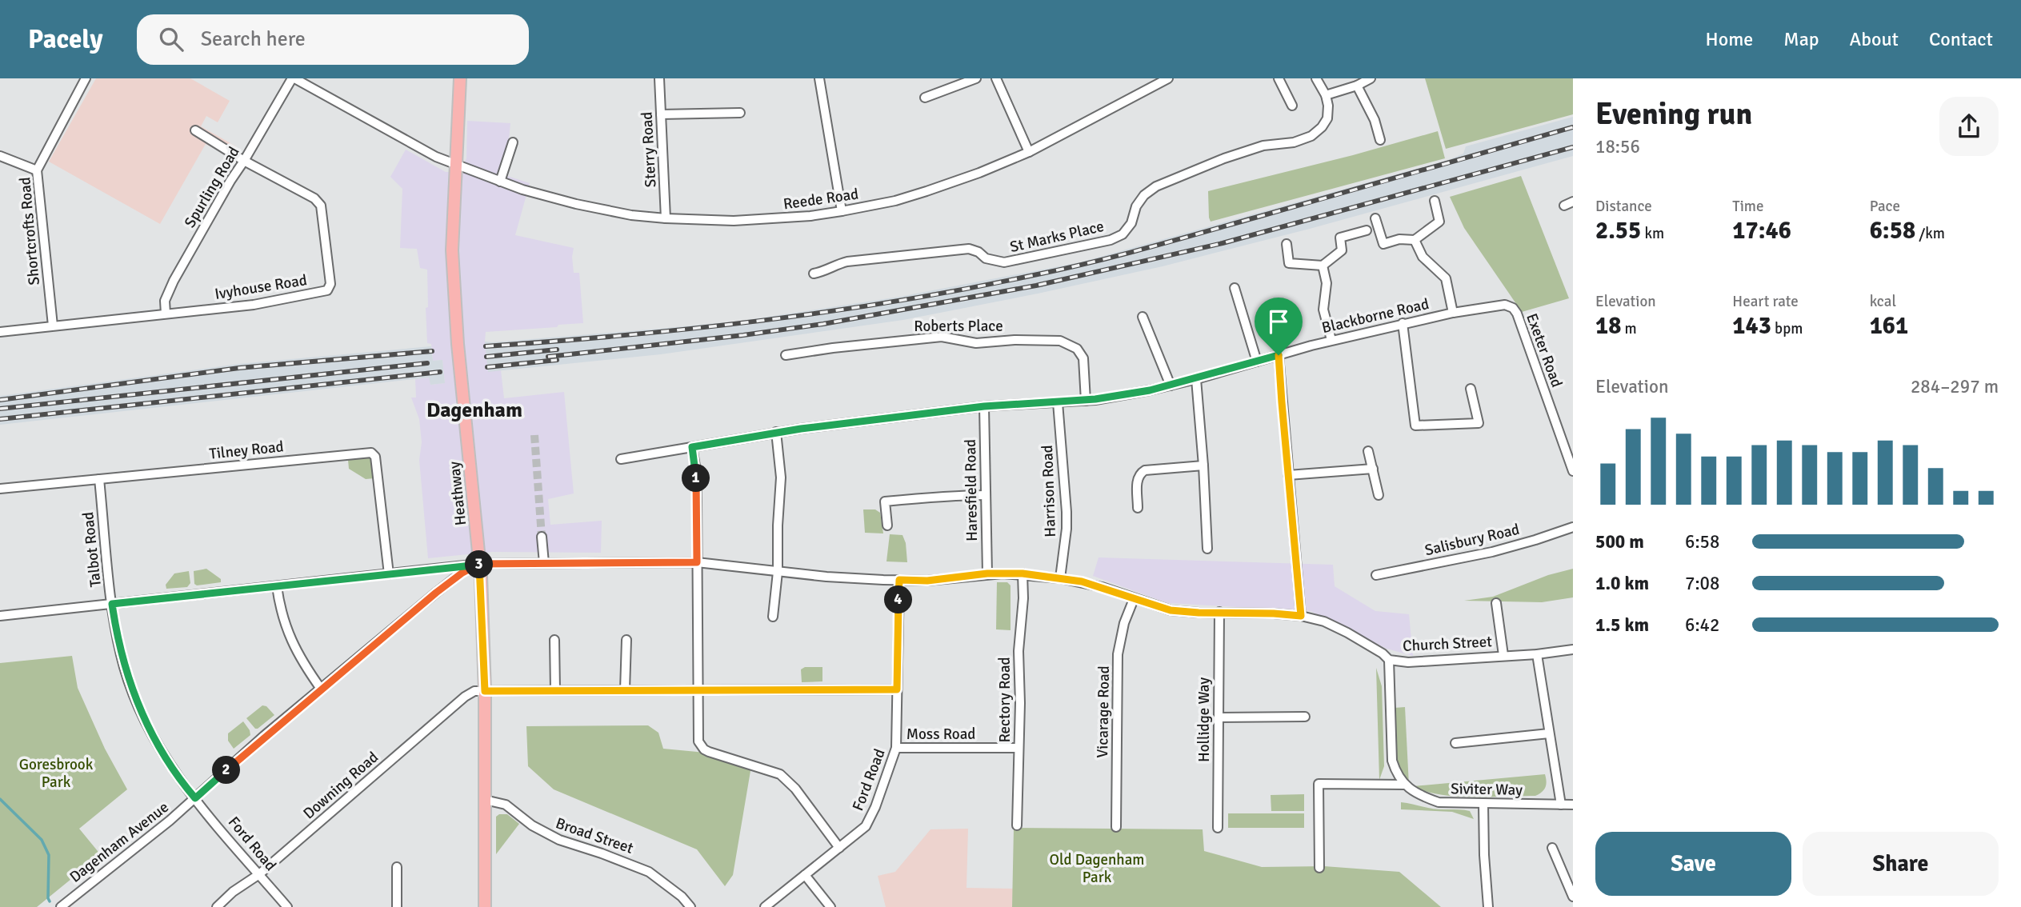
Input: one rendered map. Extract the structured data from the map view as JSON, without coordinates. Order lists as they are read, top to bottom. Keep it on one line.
{"streets":{"main road":["Heathway"],"street":["Sterry Road","Spurling Road","Reede Road","Shortcrofts Road","St Marks Place","Ivyhouse Road","Blackborne Road","Roberts Place","Exeter Road","Tilney Road","Haresfield Road","Harrison Road","Salisbury Road","Talbot Road","Church Street","Rectory Road","Vicarage Road","Hollidge Way","Moss Road","Ford Road","Downing Road","Siviter Way","Broad Street","Dagenham Avenue"]},"crossings":[["Sterry Road","Reede Road"],["Spurling Road","Reede Road"],["Spurling Road","Ivyhouse Road"],["Reede Road","Heathway"],["Shortcrofts Road","Ivyhouse Road"],["Blackborne Road","Roberts Place"],["Blackborne Road","Exeter Road"],["Blackborne Road","Haresfield Road"],["Blackborne Road","Harrison Road"],["Tilney Road","Talbot Road"],["Tilney Road","Church Street"],["Haresfield Road","Church Street"],["Harrison Road","Church Street"],["Heathway","Church Street"],["Heathway","Downing Road"],["Heathway","Broad Street"],["Heathway","Dagenham Avenue"],["Talbot Road","Church Street"],["Talbot Road","Ford Road"],["Talbot Road","Dagenham Avenue"],["Church Street","Rectory Road"],["Church Street","Vicarage Road"],["Church Street","Hollidge Way"],["Church Street","Ford Road"],["Church Street","Dagenham Avenue"],["Rectory Road","Moss Road"],["Moss Road","Ford Road"],["Ford Road","Downing Road"],["Ford Road","Dagenham Avenue"]],"districts":["Dagenham"],"parks":["Goresbrook Park","Old Dagenham Park"],"page":{"header":"Pacely","search":"Search here","nav":["Home","Map","About","Contact"],"heading":["Evening run","18:56"],"stats":[["Distance","2.55 km"],["Time","17:46"],["Pace","6:58 /km"],["Elevation","18 m"],["Heart rate","143 bpm"],["kcal","161"]],"chart":["Elevation","284–297 m"],"pins":["1","3","4","2"],"list":[{"name":"500 m","note":"6:58"},{"name":"1.0 km","note":"7:08"},{"name":"1.5 km","note":"6:42"}],"buttons":["Save","Share"]}}
